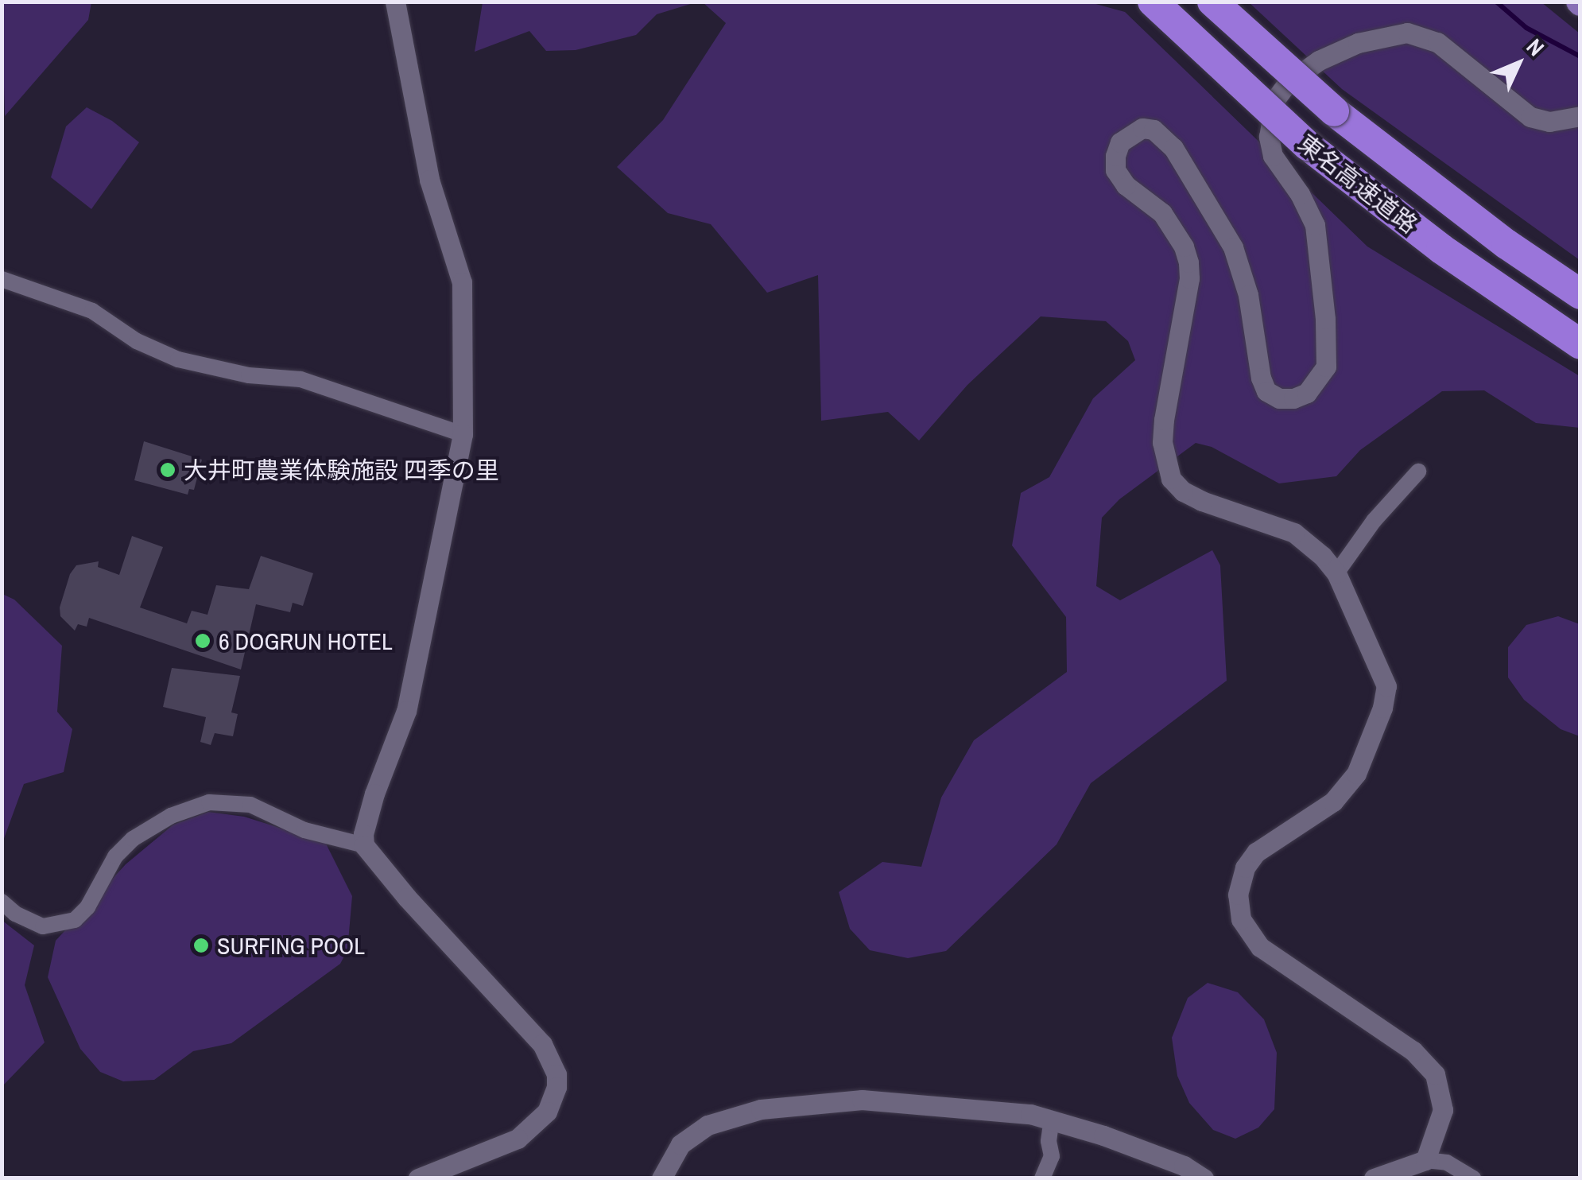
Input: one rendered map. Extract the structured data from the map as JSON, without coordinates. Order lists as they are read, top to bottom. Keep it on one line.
{"streets":{"highway":["東名高速道路"]},"places":["大井町農業体験施設 四季の里","6 DOGRUN HOTEL","SURFING POOL"],"north":"top right"}
